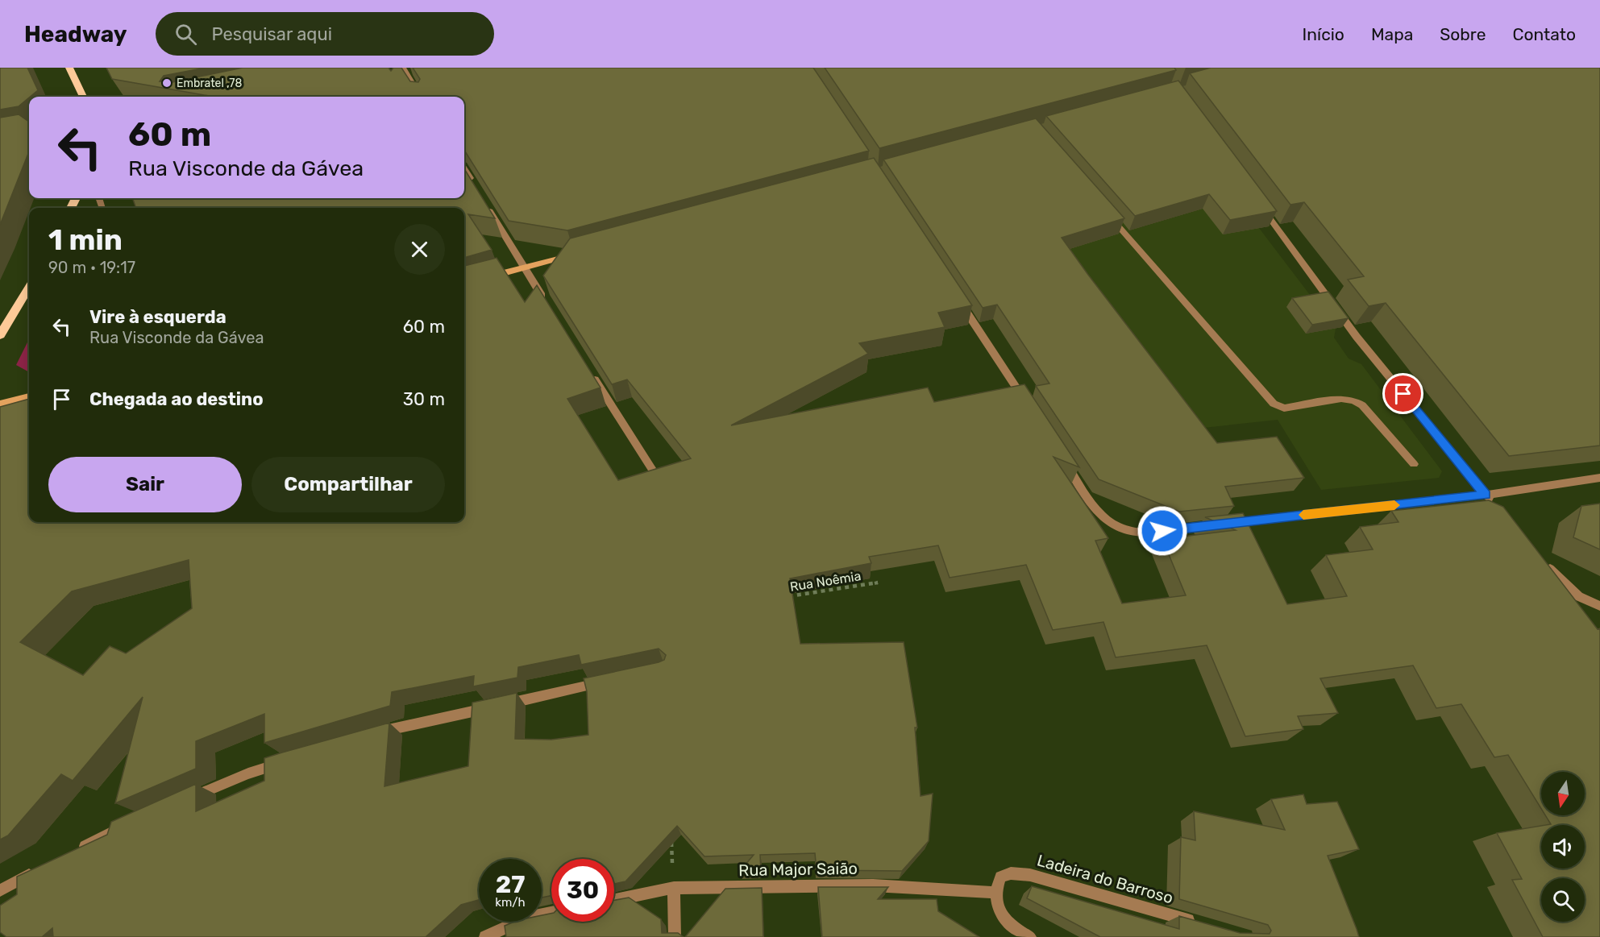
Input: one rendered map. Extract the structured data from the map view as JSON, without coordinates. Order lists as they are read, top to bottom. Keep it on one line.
{"streets":{"street":["Rua Major Saião","Ladeira do Barroso"],"path":["Rua Noêmia"]},"crossings":[["Rua Major Saião","Ladeira do Barroso"]],"places":["Embratel ,78"],"north":"bottom","page":{"header":"Headway","search":"Pesquisar aqui","nav":["Início","Mapa","Sobre","Contato"],"turn":["60 m","Rua Visconde da Gávea"],"heading":["1 min","90 m · 19:17"],"list":[{"name":"Vire à esquerda","note":"Rua Visconde da Gávea","value":"60 m"},{"name":"Chegada ao destino","value":"30 m"}],"buttons":["Sair","Compartilhar"],"speed":"27 km/h","limit":"30"}}
